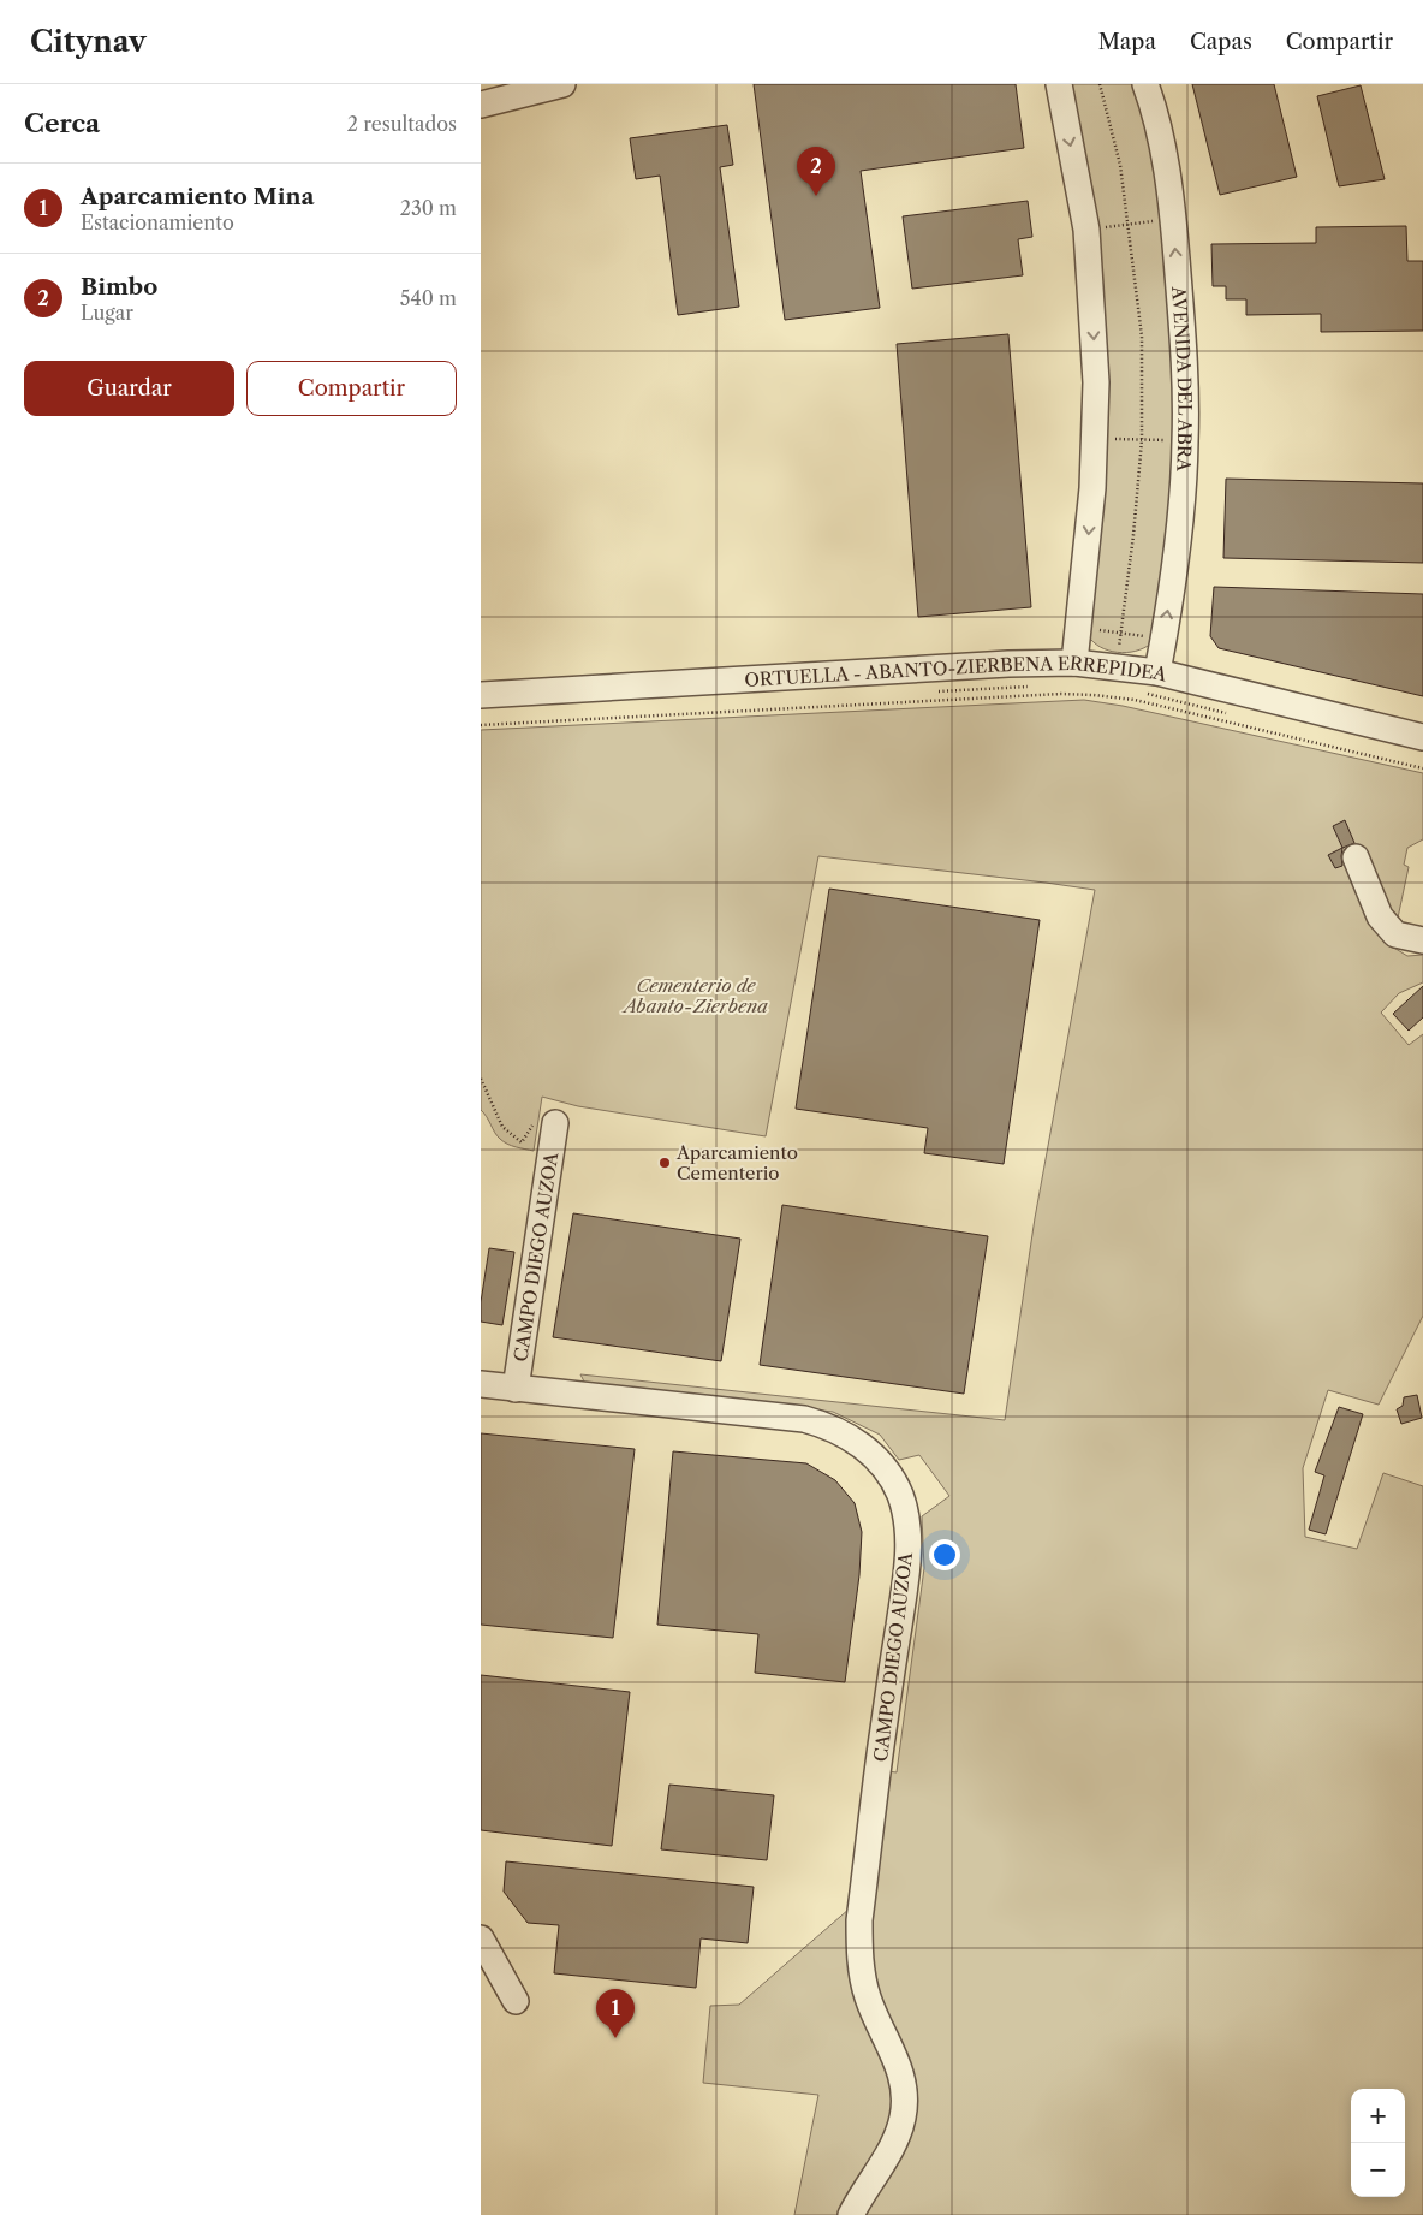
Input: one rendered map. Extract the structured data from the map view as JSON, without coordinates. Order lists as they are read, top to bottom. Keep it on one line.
{"streets":{"street":["AVENIDA DEL ABRA","ORTUELLA - ABANTO-ZIERBENA ERREPIDEA","CAMPO DIEGO AUZOA"]},"crossings":[["AVENIDA DEL ABRA","ORTUELLA - ABANTO-ZIERBENA ERREPIDEA"]],"parks":["Cementerio de Abanto-Zierbena"],"places":["Aparcamiento Cementerio"],"page":{"header":"Citynav","nav":["Mapa","Capas","Compartir"],"heading":["Cerca","2 resultados"],"pins":["2","1"],"list":[{"mark":"1","name":"Aparcamiento Mina","note":"Estacionamiento","value":"230 m"},{"mark":"2","name":"Bimbo","note":"Lugar","value":"540 m"}],"buttons":["Guardar","Compartir"],"map_buttons":["+","−"]}}
